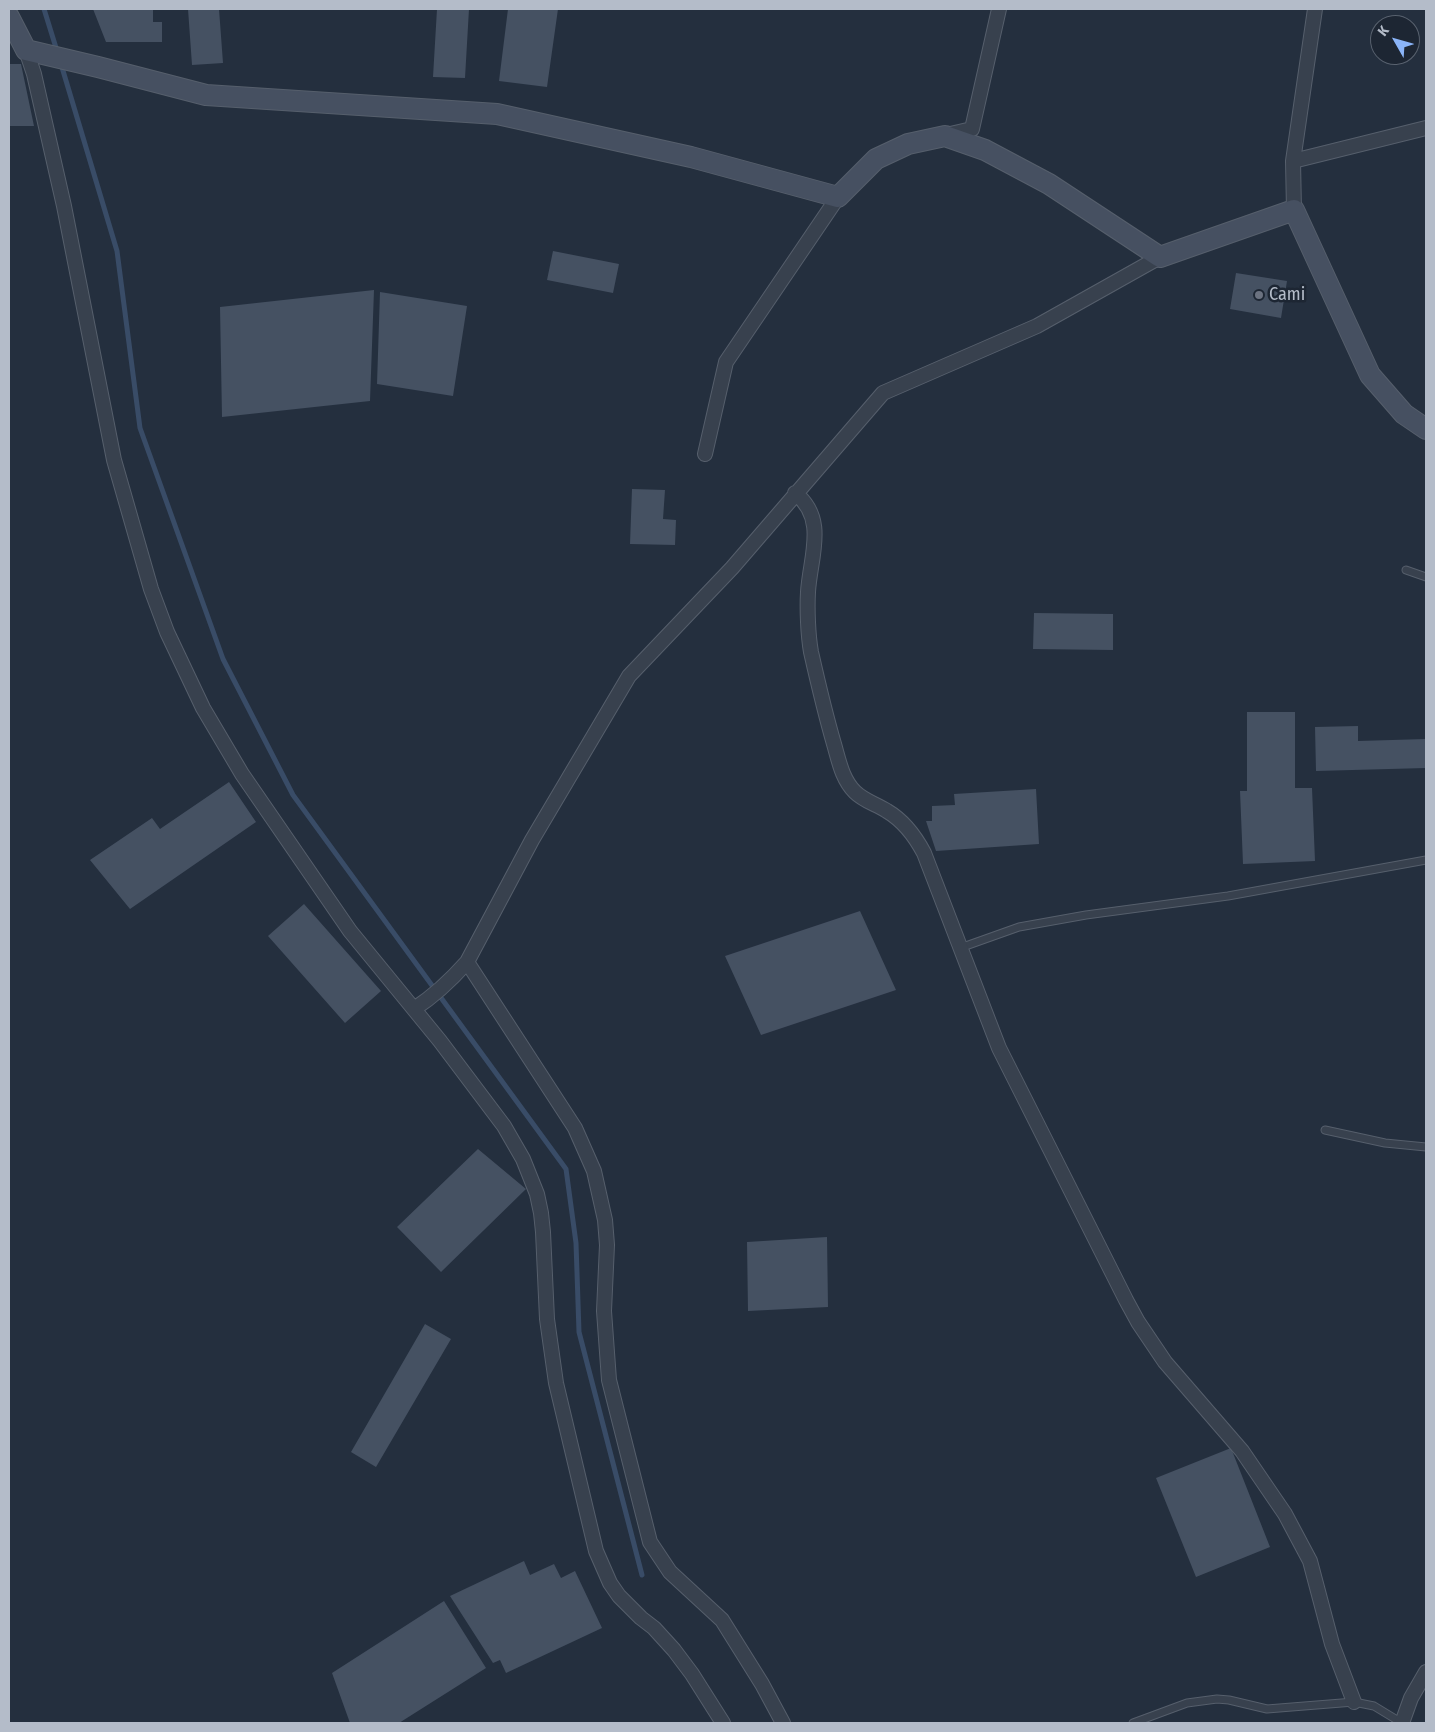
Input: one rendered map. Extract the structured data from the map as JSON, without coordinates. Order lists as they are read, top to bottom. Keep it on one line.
{"places":["Cami"],"north":"top left"}
